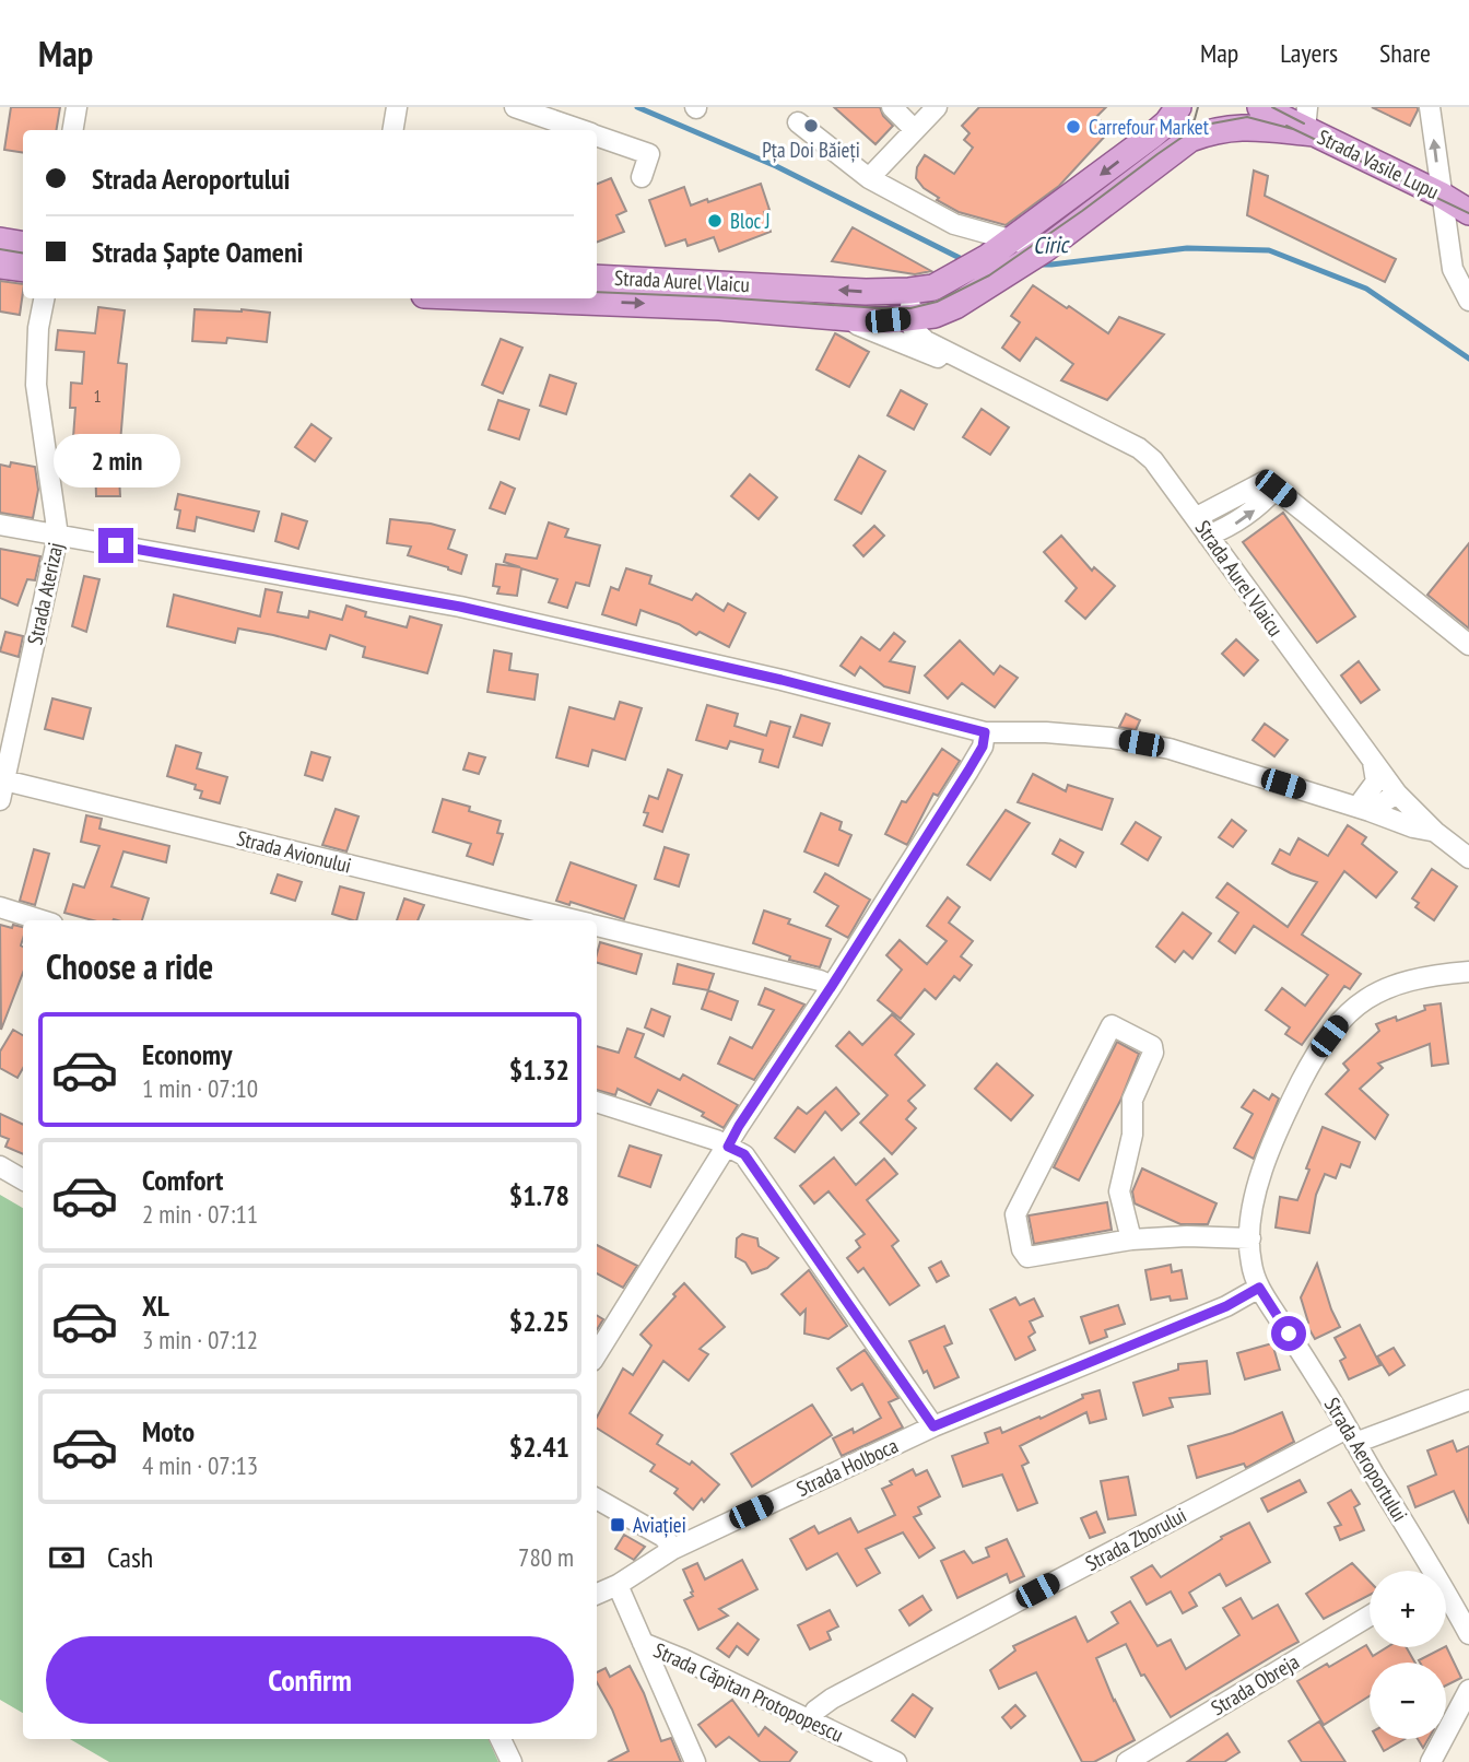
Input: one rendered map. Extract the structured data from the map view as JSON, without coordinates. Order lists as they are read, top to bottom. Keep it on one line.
{"streets":{"main road":["Strada Vasile Lupu","Strada Aurel Vlaicu"],"street":["Strada Aterizaj","Strada Avionului","Strada Aeroportului","Strada Holboca","Strada Zborului","Strada Obreja","Strada Căpitan Protopopescu"]},"crossings":[["Strada Vasile Lupu","Strada Aurel Vlaicu"],["Strada Aterizaj","Strada Avionului"],["Strada Aeroportului","Strada Holboca"],["Strada Aeroportului","Strada Zborului"],["Strada Zborului","Strada Căpitan Protopopescu"]],"water":["Ciric"],"places":{"other":["Pța Doi Băieți","Carrefour Market","Bloc J"],"transit":["Aviației"]},"house_numbers":["1"],"page":{"header":"Map","nav":["Map","Layers","Share"],"banner":["Strada Aeroportului","Strada Șapte Oameni"],"bubble":"2 min","heading":"Choose a ride","list":[{"name":"Economy","note":"1 min · 07:10","value":"$1.32"},{"name":"Comfort","note":"2 min · 07:11","value":"$1.78"},{"name":"XL","note":"3 min · 07:12","value":"$2.25"},{"name":"Moto","note":"4 min · 07:13","value":"$2.41"}],"pay":["Cash","780 m"],"map_buttons":["+","−"],"buttons":"Confirm"}}
